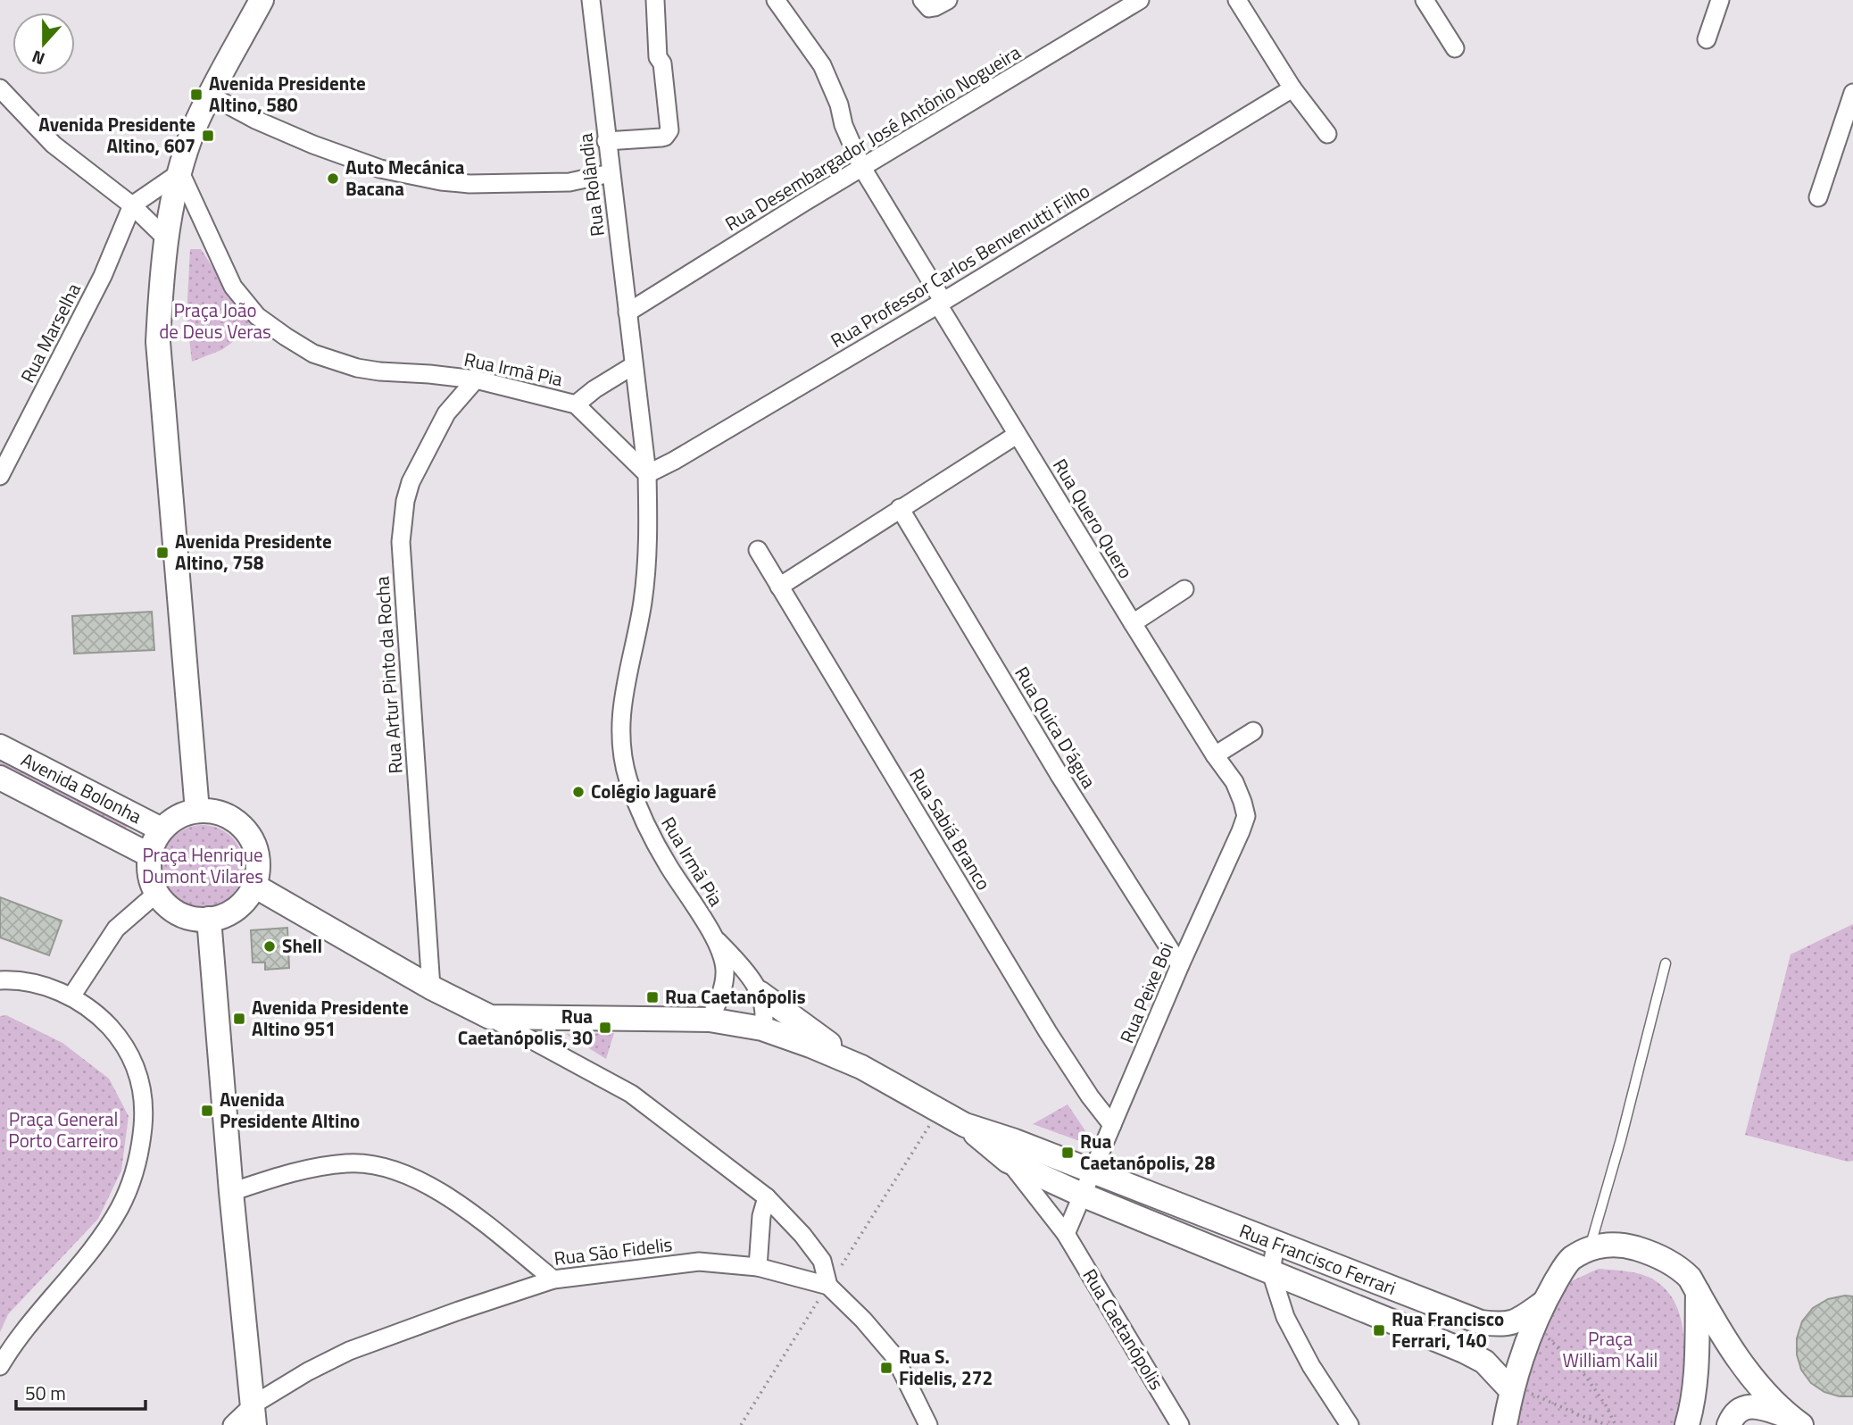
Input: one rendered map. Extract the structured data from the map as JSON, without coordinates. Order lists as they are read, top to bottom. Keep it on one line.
{"streets":{"main road":["Avenida Bolonha","Rua Francisco Ferrari","Rua Caetanópolis"],"street":["Rua Desembargador José Antônio Nogueira","Rua Rolândia","Rua Professor Carlos Benvenutti Filho","Rua Marselha","Rua Irmã Pia","Rua Quero Quero","Rua Artur Pinto da Rocha","Rua Quica D'água","Rua Sabiá Branco","Rua Peixe Boi","Rua São Fidelis"]},"crossings":[["Rua Desembargador José Antônio Nogueira","Rua Rolândia"],["Rua Desembargador José Antônio Nogueira","Rua Quero Quero"],["Rua Rolândia","Rua Professor Carlos Benvenutti Filho"],["Rua Rolândia","Rua Irmã Pia"],["Rua Professor Carlos Benvenutti Filho","Rua Irmã Pia"],["Rua Professor Carlos Benvenutti Filho","Rua Quero Quero"],["Rua Irmã Pia","Rua Artur Pinto da Rocha"],["Rua Irmã Pia","Rua Caetanópolis"],["Rua Quero Quero","Rua Peixe Boi"],["Rua Quica D'água","Rua Peixe Boi"],["Rua Sabiá Branco","Rua Peixe Boi"],["Rua Peixe Boi","Rua Francisco Ferrari"],["Rua Peixe Boi","Rua Caetanópolis"],["Rua Francisco Ferrari","Rua Caetanópolis"]],"parks":["Praça João de Deus Veras","Praça Henrique Dumont Vilares","Praça General Porto Carreiro","Praça William Kalil"],"places":{"transit":["Avenida Presidente Altino, 580","Avenida Presidente Altino, 607","Avenida Presidente Altino, 758","Rua Caetanópolis","Avenida Presidente Altino 951","Rua Caetanópolis, 30","Avenida Presidente Altino","Rua Caetanópolis, 28","Rua Francisco Ferrari, 140","Rua S. Fidelis, 272"],"other":["Auto Mecánica Bacana","Colégio Jaguaré","Shell"]},"scale_bar":"50 m","north":"bottom"}
